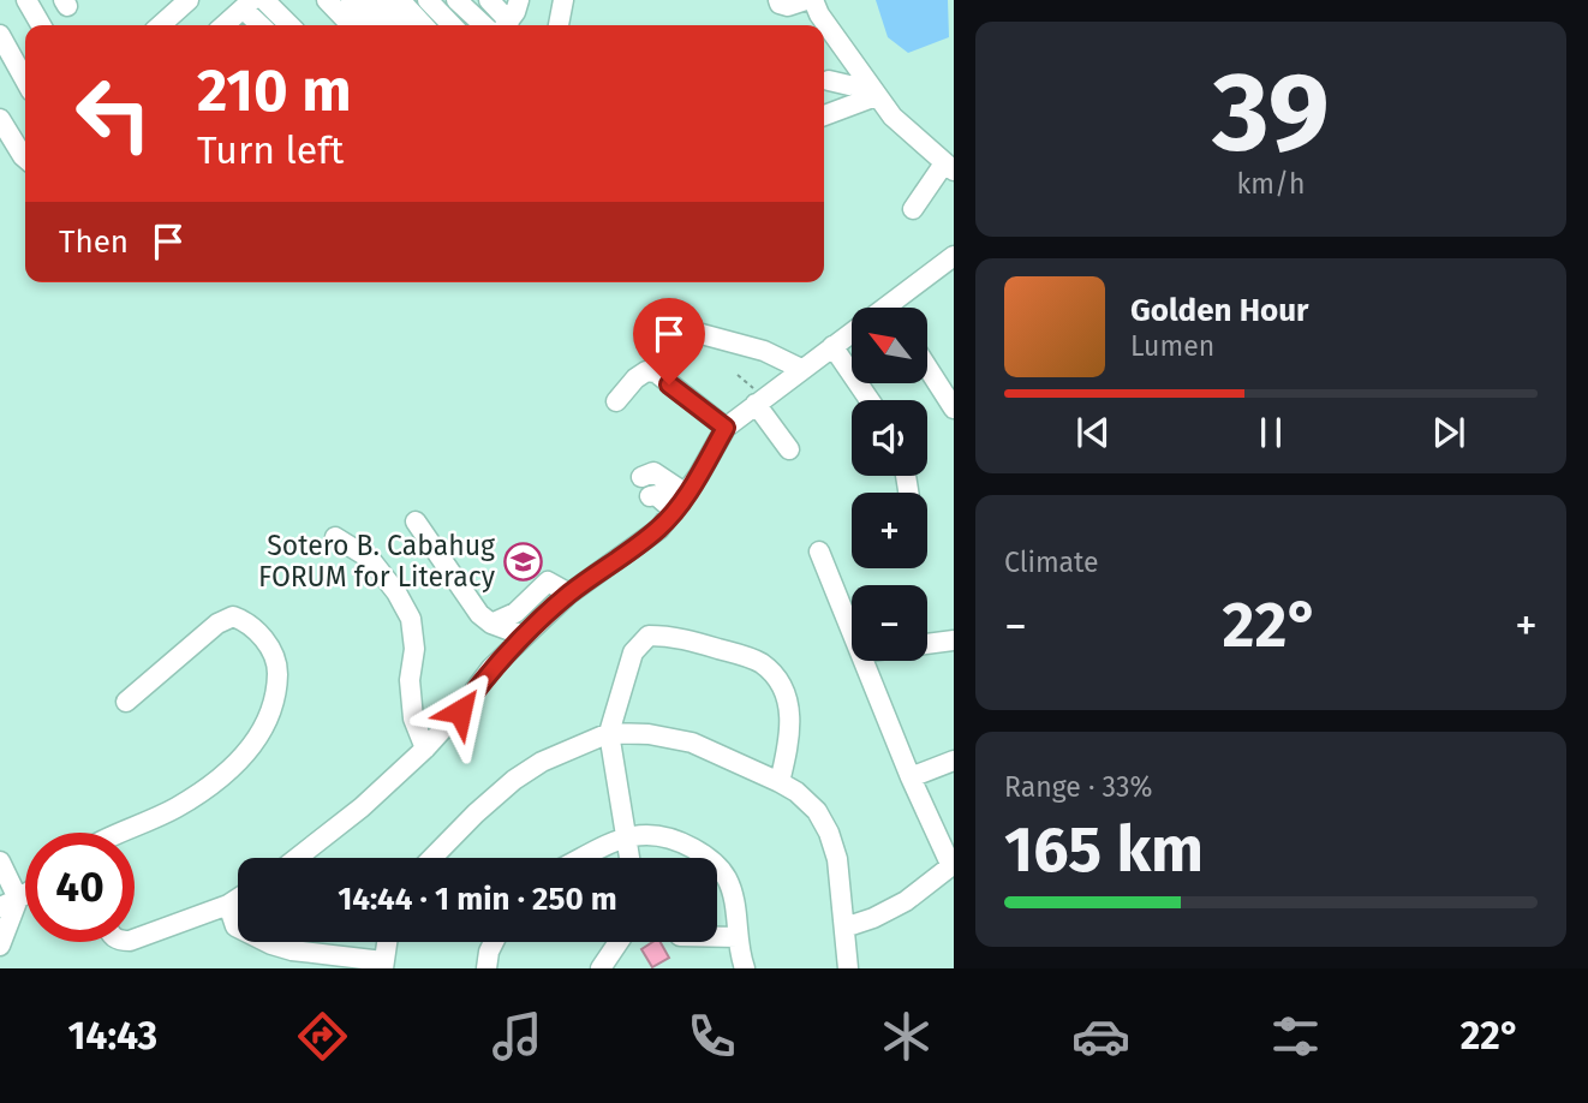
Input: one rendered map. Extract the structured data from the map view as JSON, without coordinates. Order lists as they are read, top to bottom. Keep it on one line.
{"places":{"school or university":["Sotero B. Cabahug FORUM for Literacy"]},"north":"top left","page":{"tile":[["39","km/h"],"Climate",["Range · 33%","165 km"]],"turn":["210 m","Turn left"],"then":"Then","song":["Golden Hour","Lumen"],"map_buttons":["+","−"],"heat":["−","22°","+"],"limit":"40","trip":"14:44 · 1 min · 250 m","tabs":["14:43","22°"]}}
